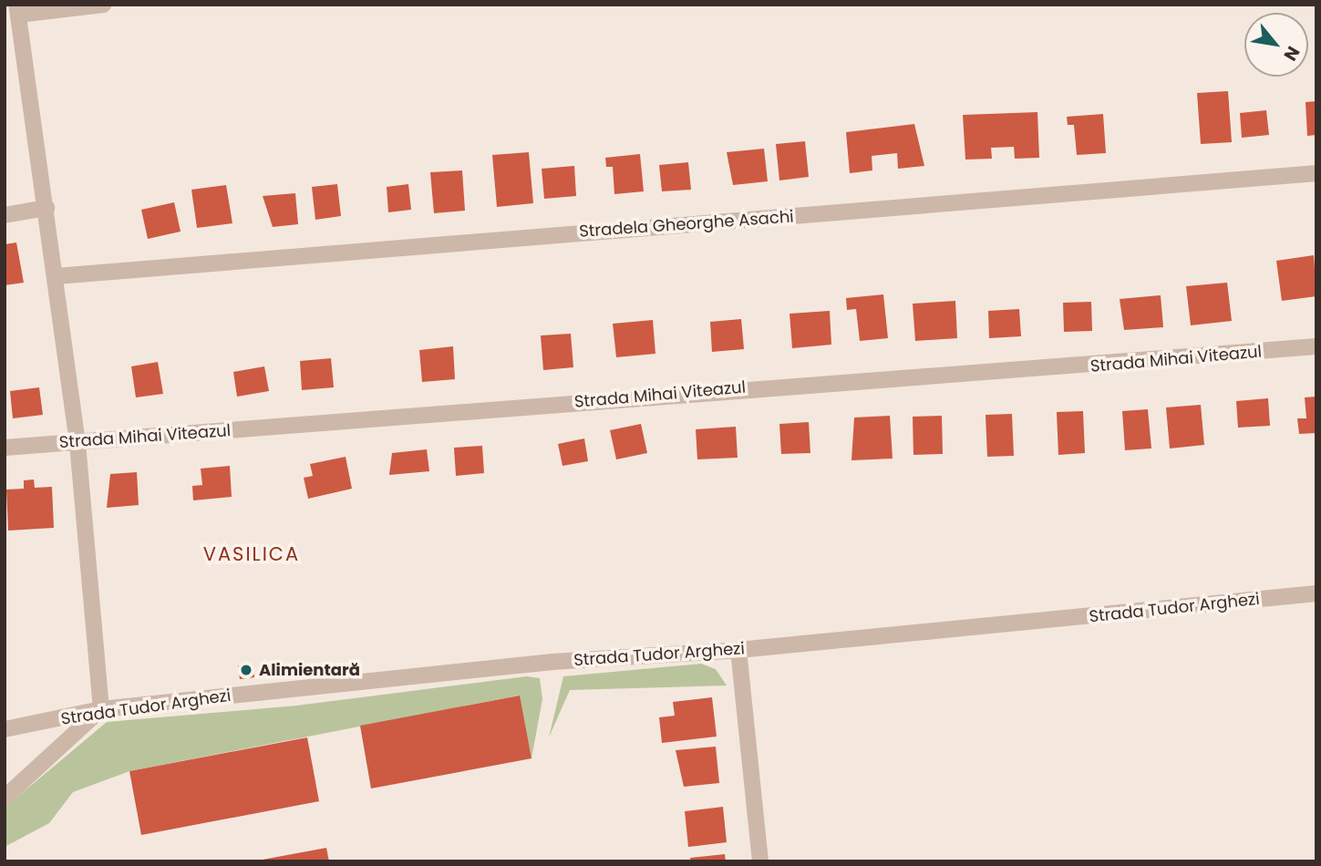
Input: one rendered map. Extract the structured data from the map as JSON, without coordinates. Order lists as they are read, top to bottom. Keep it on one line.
{"streets":{"street":["Stradela Gheorghe Asachi","Strada Mihai Viteazul","Strada Tudor Arghezi"]},"districts":["VASILICA"],"places":["Alimientară"],"north":"bottom right"}
